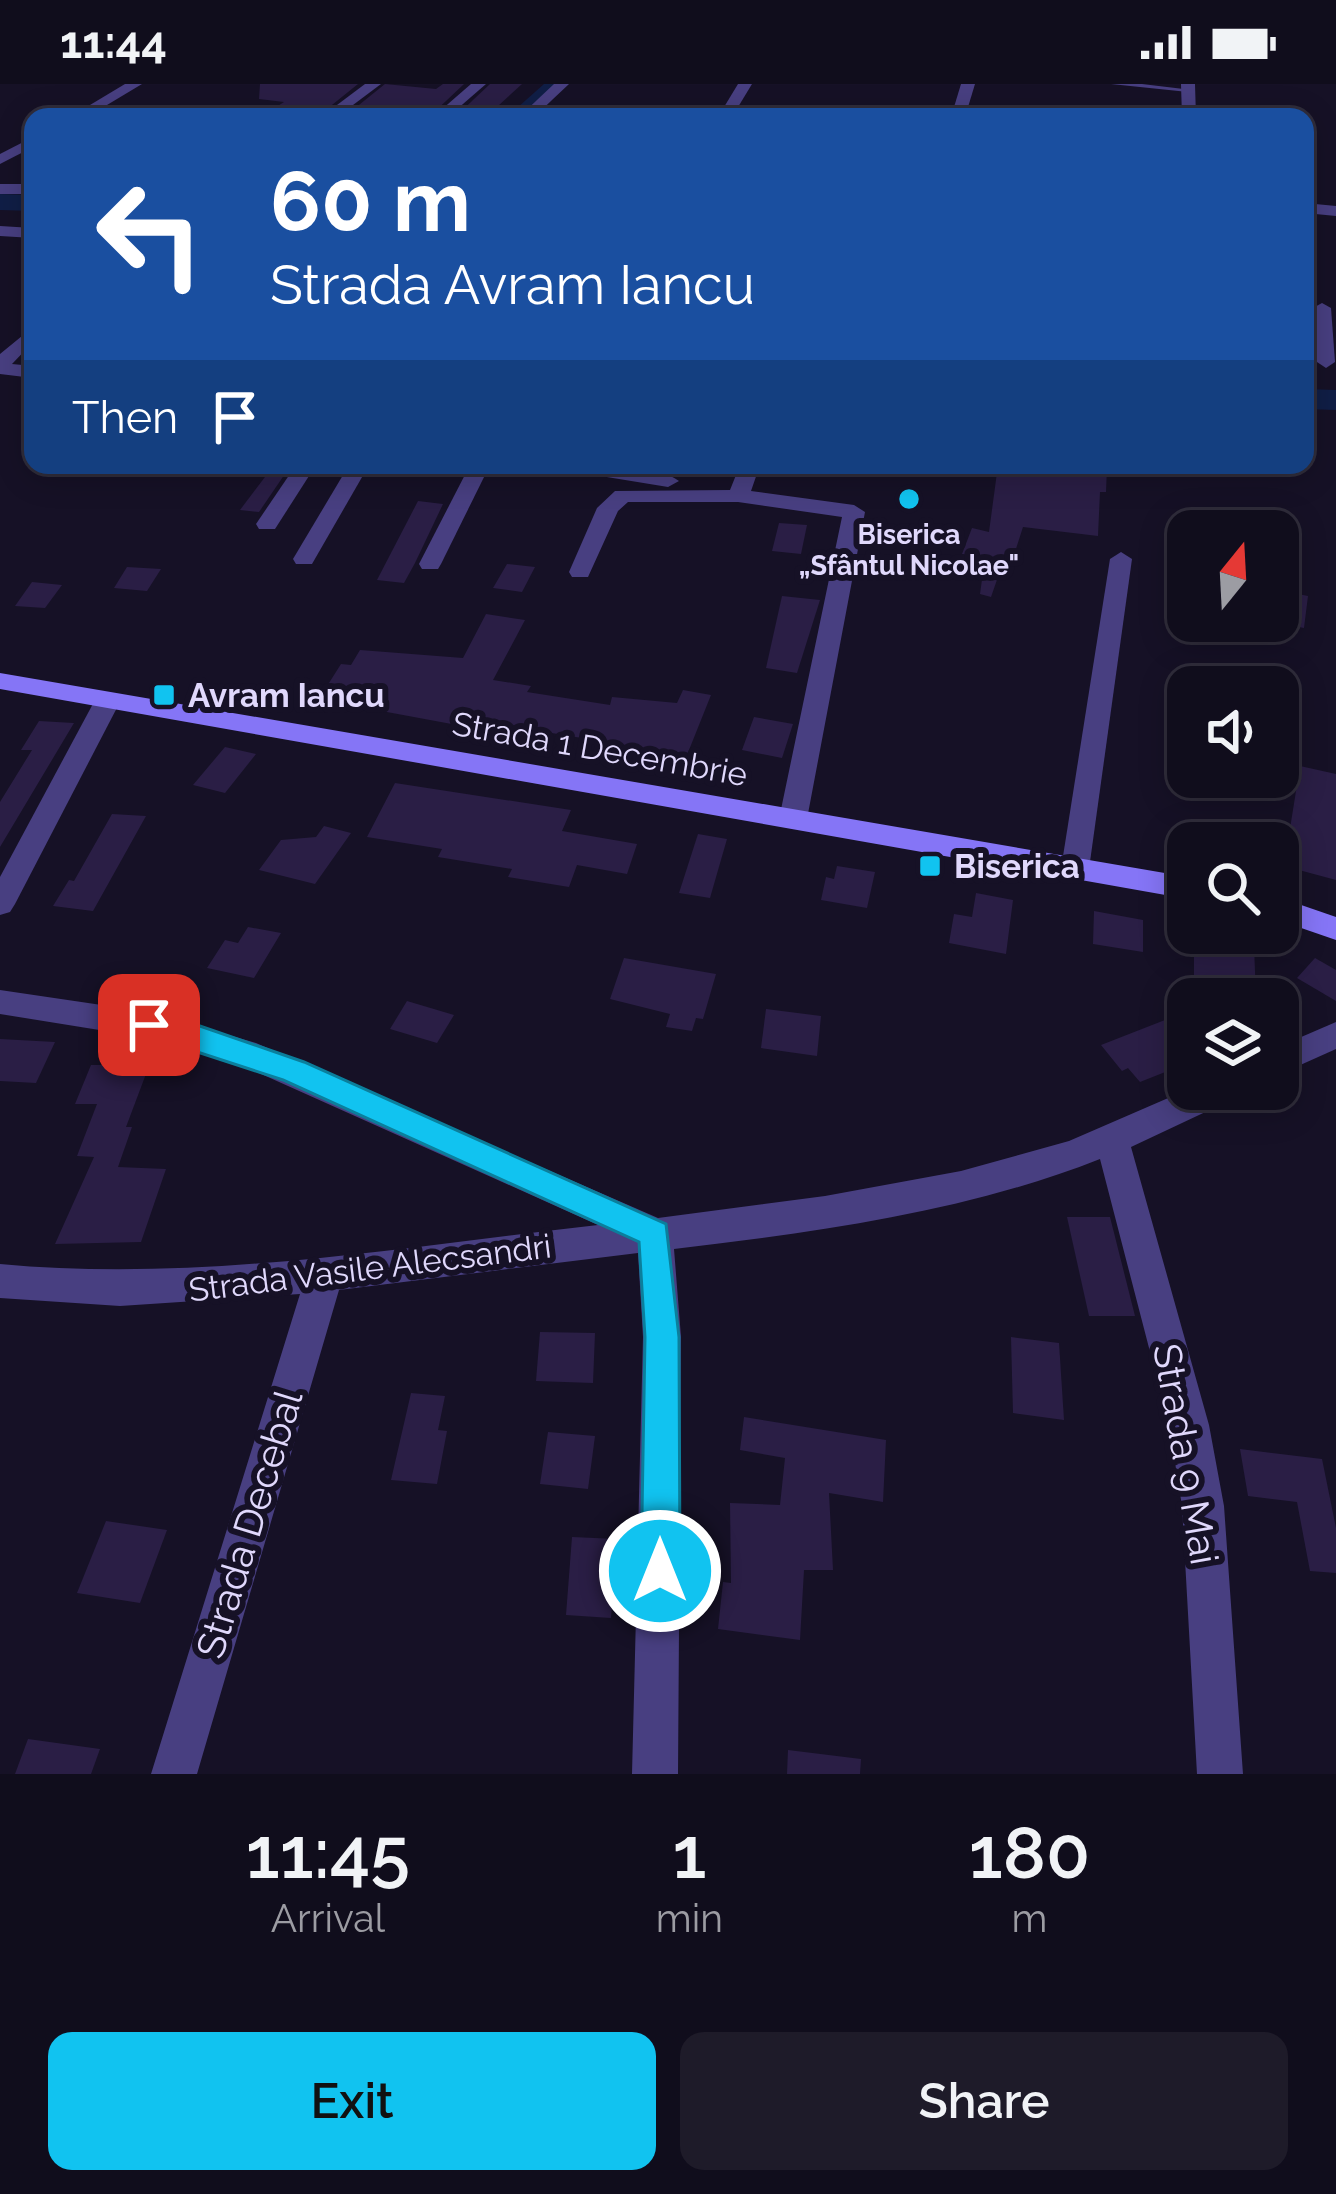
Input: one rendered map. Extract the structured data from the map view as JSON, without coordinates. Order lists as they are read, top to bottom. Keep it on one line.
{"streets":{"main road":["Strada 1 Decembrie"],"street":["Strada Vasile Alecsandri","Strada 9 Mai","Strada Decebal"]},"crossings":[["Strada Vasile Alecsandri","Strada 9 Mai"],["Strada Vasile Alecsandri","Strada Decebal"]],"places":{"other":["Biserica „Sfântul Nicolae\""],"transit":["Avram Iancu","Biserica"]},"north":"top","page":{"status":"11:44","turn":["60 m","Strada Avram Iancu"],"then":"Then","eta":["11:45","Arrival","1","min","180","m"],"buttons":["Exit","Share"]}}
